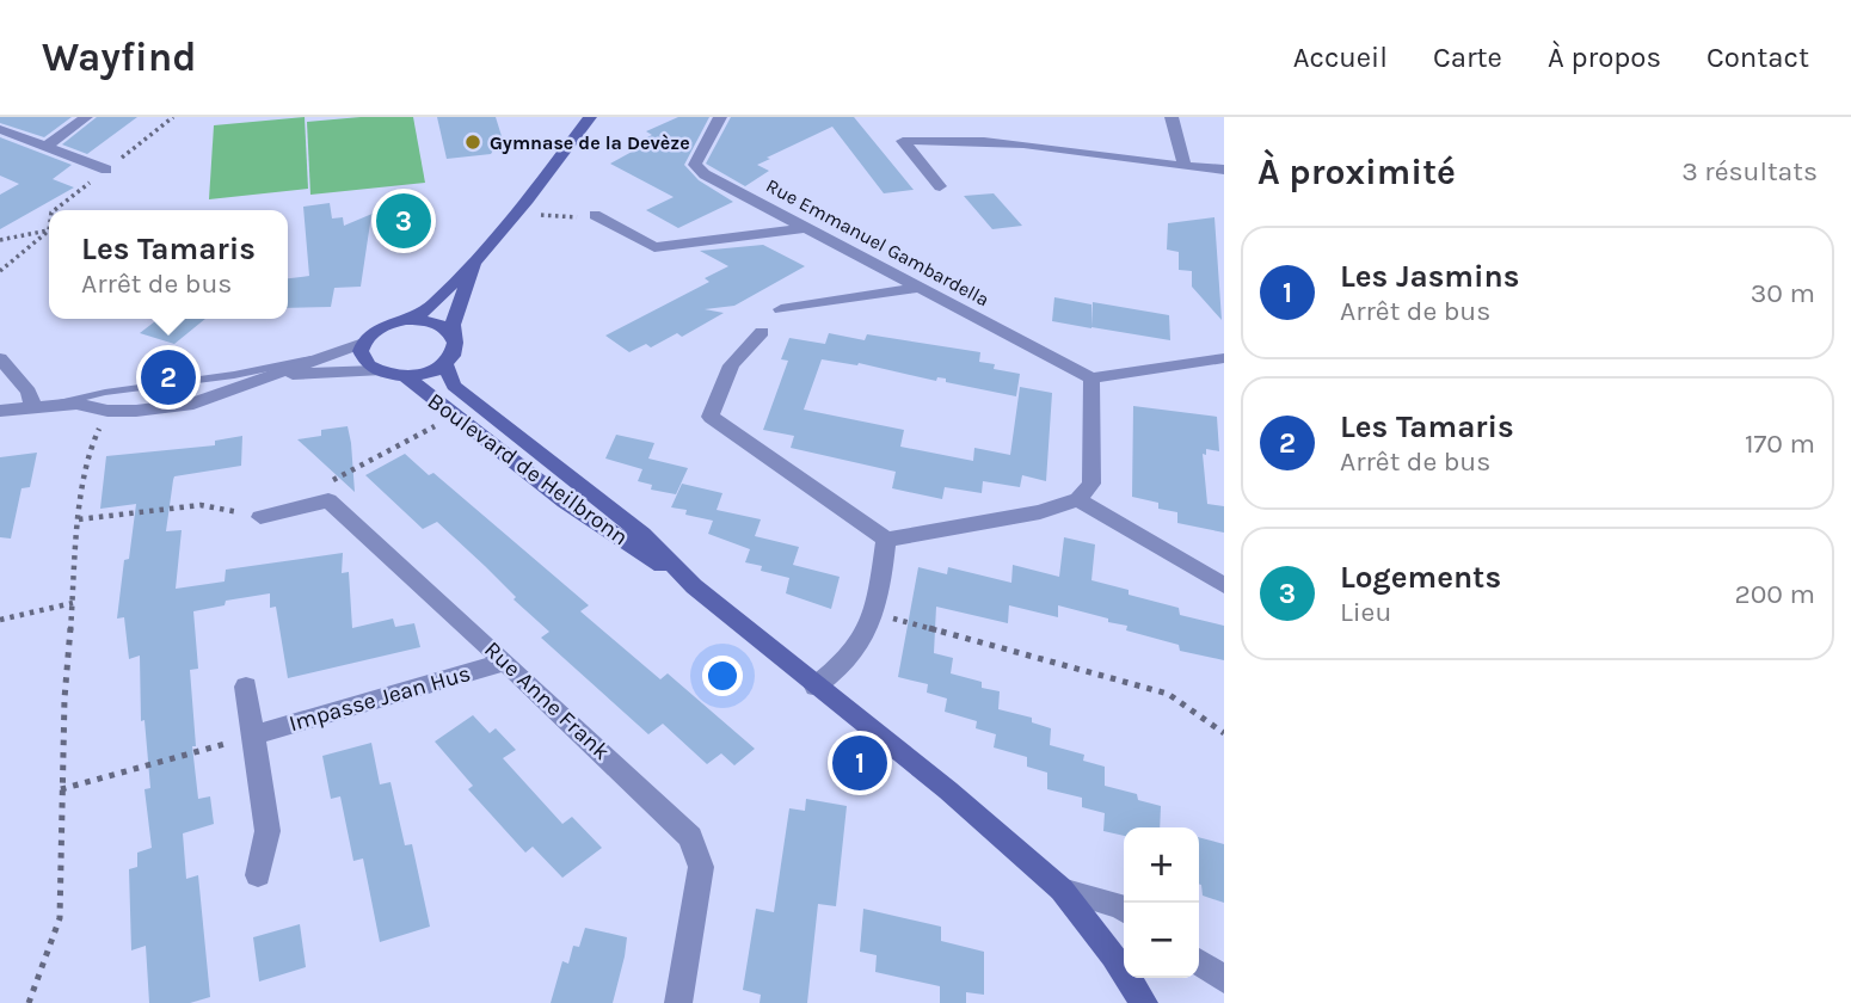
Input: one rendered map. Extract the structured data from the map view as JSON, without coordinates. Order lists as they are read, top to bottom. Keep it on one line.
{"streets":{"street":["Rue Emmanuel Gambardella","Boulevard de Heilbronn","Impasse Jean Hus","Rue Anne Frank"]},"crossings":[["Impasse Jean Hus","Rue Anne Frank"]],"places":["Gymnase de la Devèze"],"page":{"header":"Wayfind","nav":["Accueil","Carte","À propos","Contact"],"heading":["À proximité","3 résultats"],"pins":["3","2","1"],"popup":["Les Tamaris","Arrêt de bus"],"list":[{"mark":"1","name":"Les Jasmins","note":"Arrêt de bus","value":"30 m"},{"mark":"2","name":"Les Tamaris","note":"Arrêt de bus","value":"170 m"},{"mark":"3","name":"Logements","note":"Lieu","value":"200 m"}],"map_buttons":["+","−"]}}
